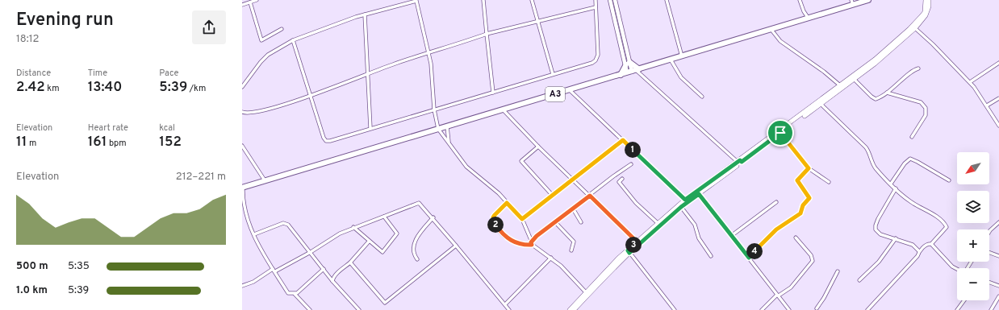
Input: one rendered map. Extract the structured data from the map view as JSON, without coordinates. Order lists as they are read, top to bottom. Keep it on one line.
{"streets":{"highway":["A3"]},"north":"bottom left","page":{"heading":["Evening run","18:12"],"stats":[["Distance","2.42 km"],["Time","13:40"],["Pace","5:39 /km"],["Elevation","11 m"],["Heart rate","161 bpm"],["kcal","152"]],"pins":["1","2","3","4"],"map_buttons":["+","−"],"chart":["Elevation","212–221 m"],"list":[{"name":"500 m","note":"5:35"},{"name":"1.0 km","note":"5:39"}]}}
